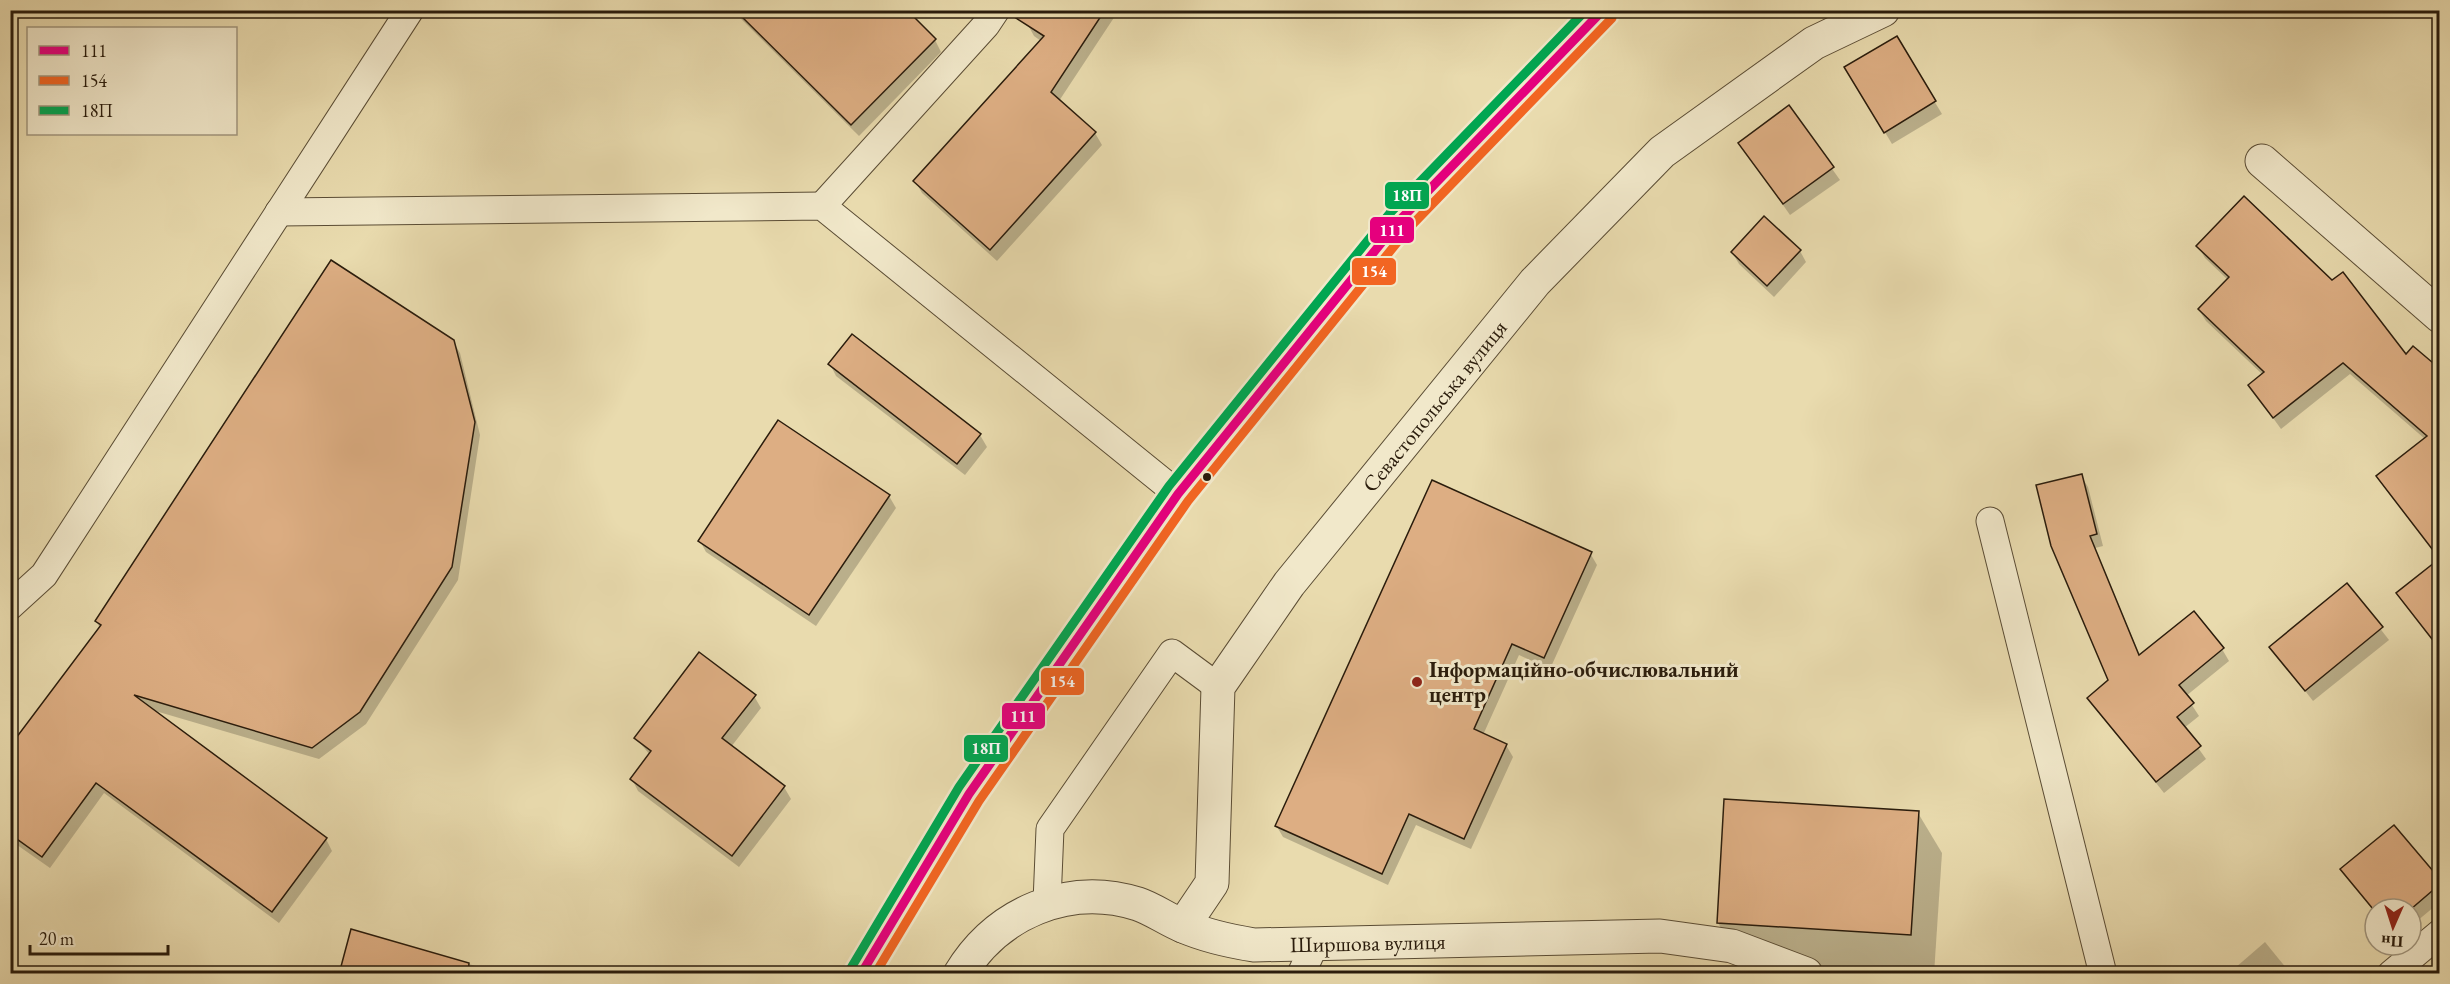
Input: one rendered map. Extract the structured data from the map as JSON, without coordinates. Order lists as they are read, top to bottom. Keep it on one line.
{"streets":{"street":["Севастопольська вулиця","Ширшова вулиця"]},"places":["Інформаційно-обчислювальний центр"],"lines":["transit line 111","transit line 18П","transit line 154"],"legend":["111","154","18П"],"scale_bar":"20 m","north":"bottom"}
